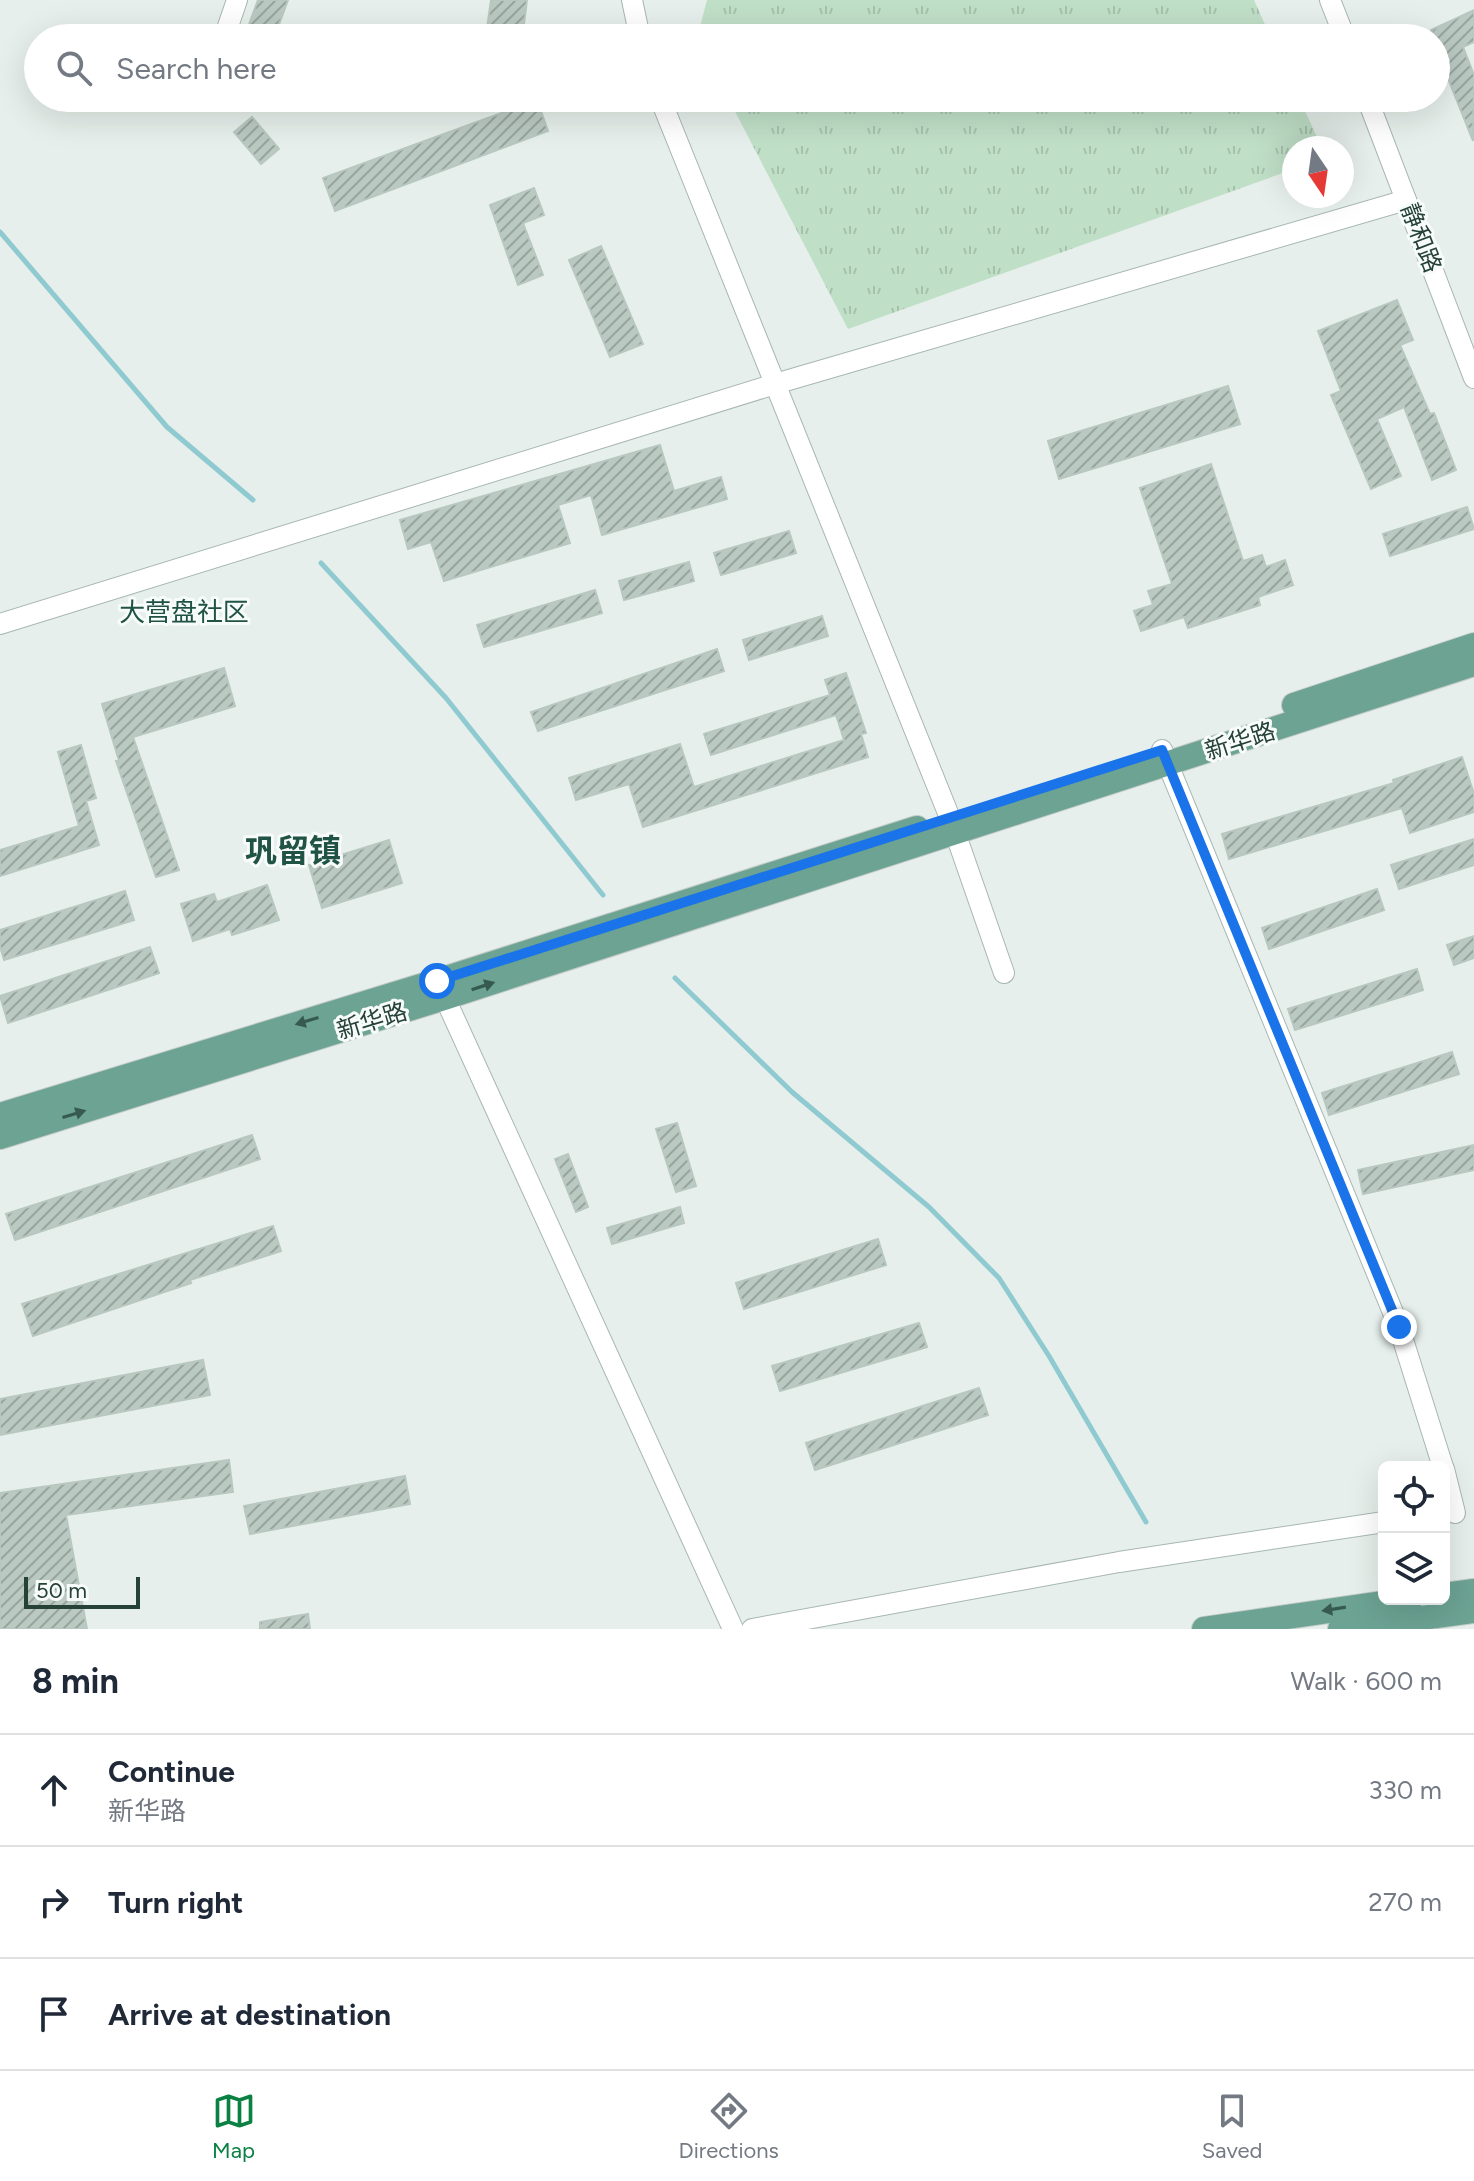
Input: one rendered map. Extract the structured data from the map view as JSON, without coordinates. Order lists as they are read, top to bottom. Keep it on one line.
{"streets":{"main road":["新华路"],"street":["静和路"]},"districts":["大营盘社区","巩留镇"],"scale_bar":"50 m","north":"bottom","page":{"search":"Search here","scale":"50 m","heading":["8 min","Walk · 600 m"],"list":[["Continue","新华路","330 m"],["Turn right","270 m"],"Arrive at destination"],"nav":["Map","Directions","Saved"]}}
